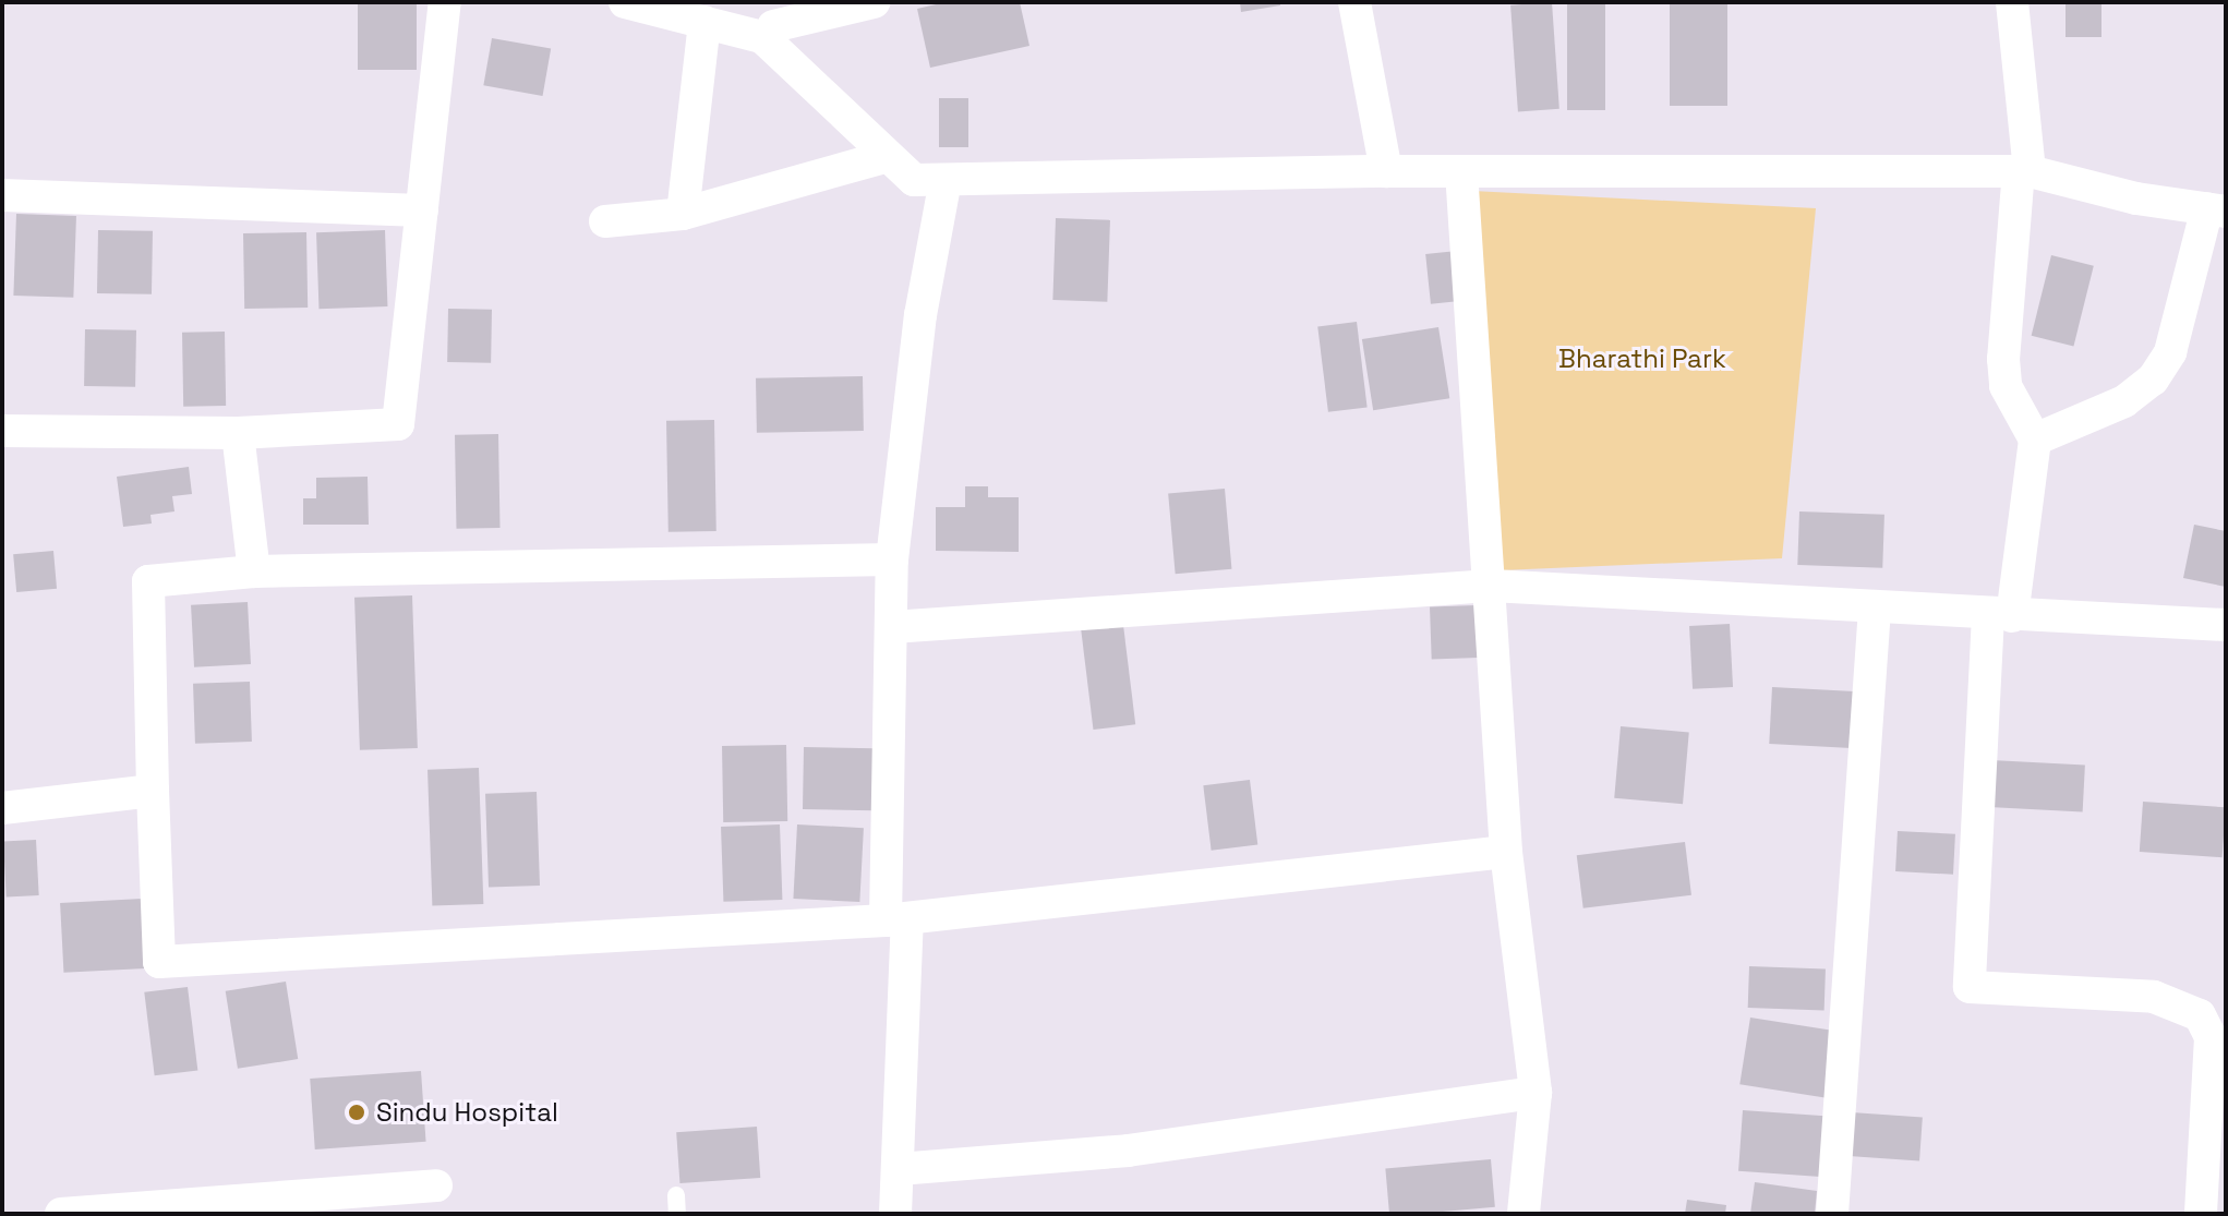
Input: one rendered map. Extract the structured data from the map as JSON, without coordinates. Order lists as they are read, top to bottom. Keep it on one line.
{"parks":["Bharathi Park"],"places":["Sindu Hospital"]}
